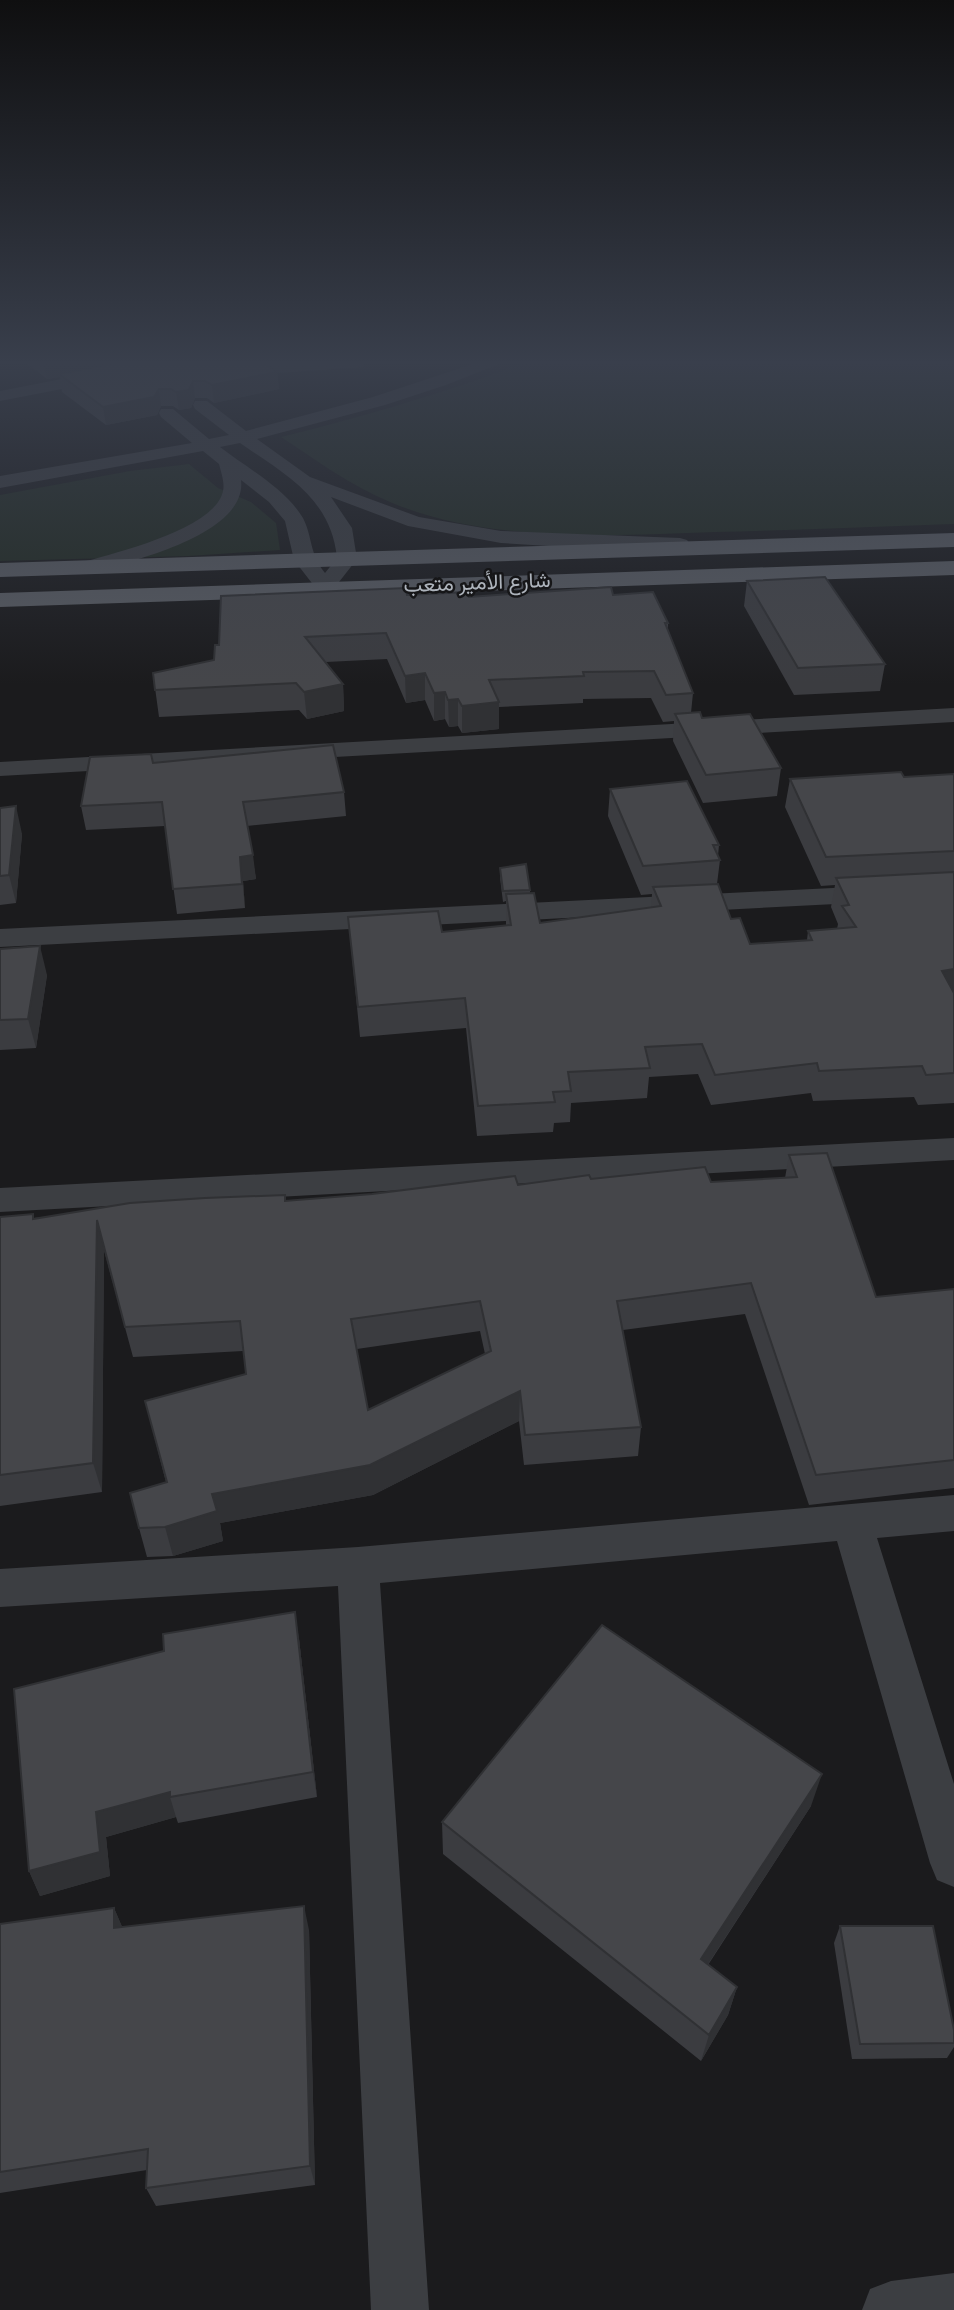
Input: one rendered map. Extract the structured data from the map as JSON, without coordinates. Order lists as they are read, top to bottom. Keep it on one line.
{"streets":{"main road":["شارع الأمير متعب"]}}
